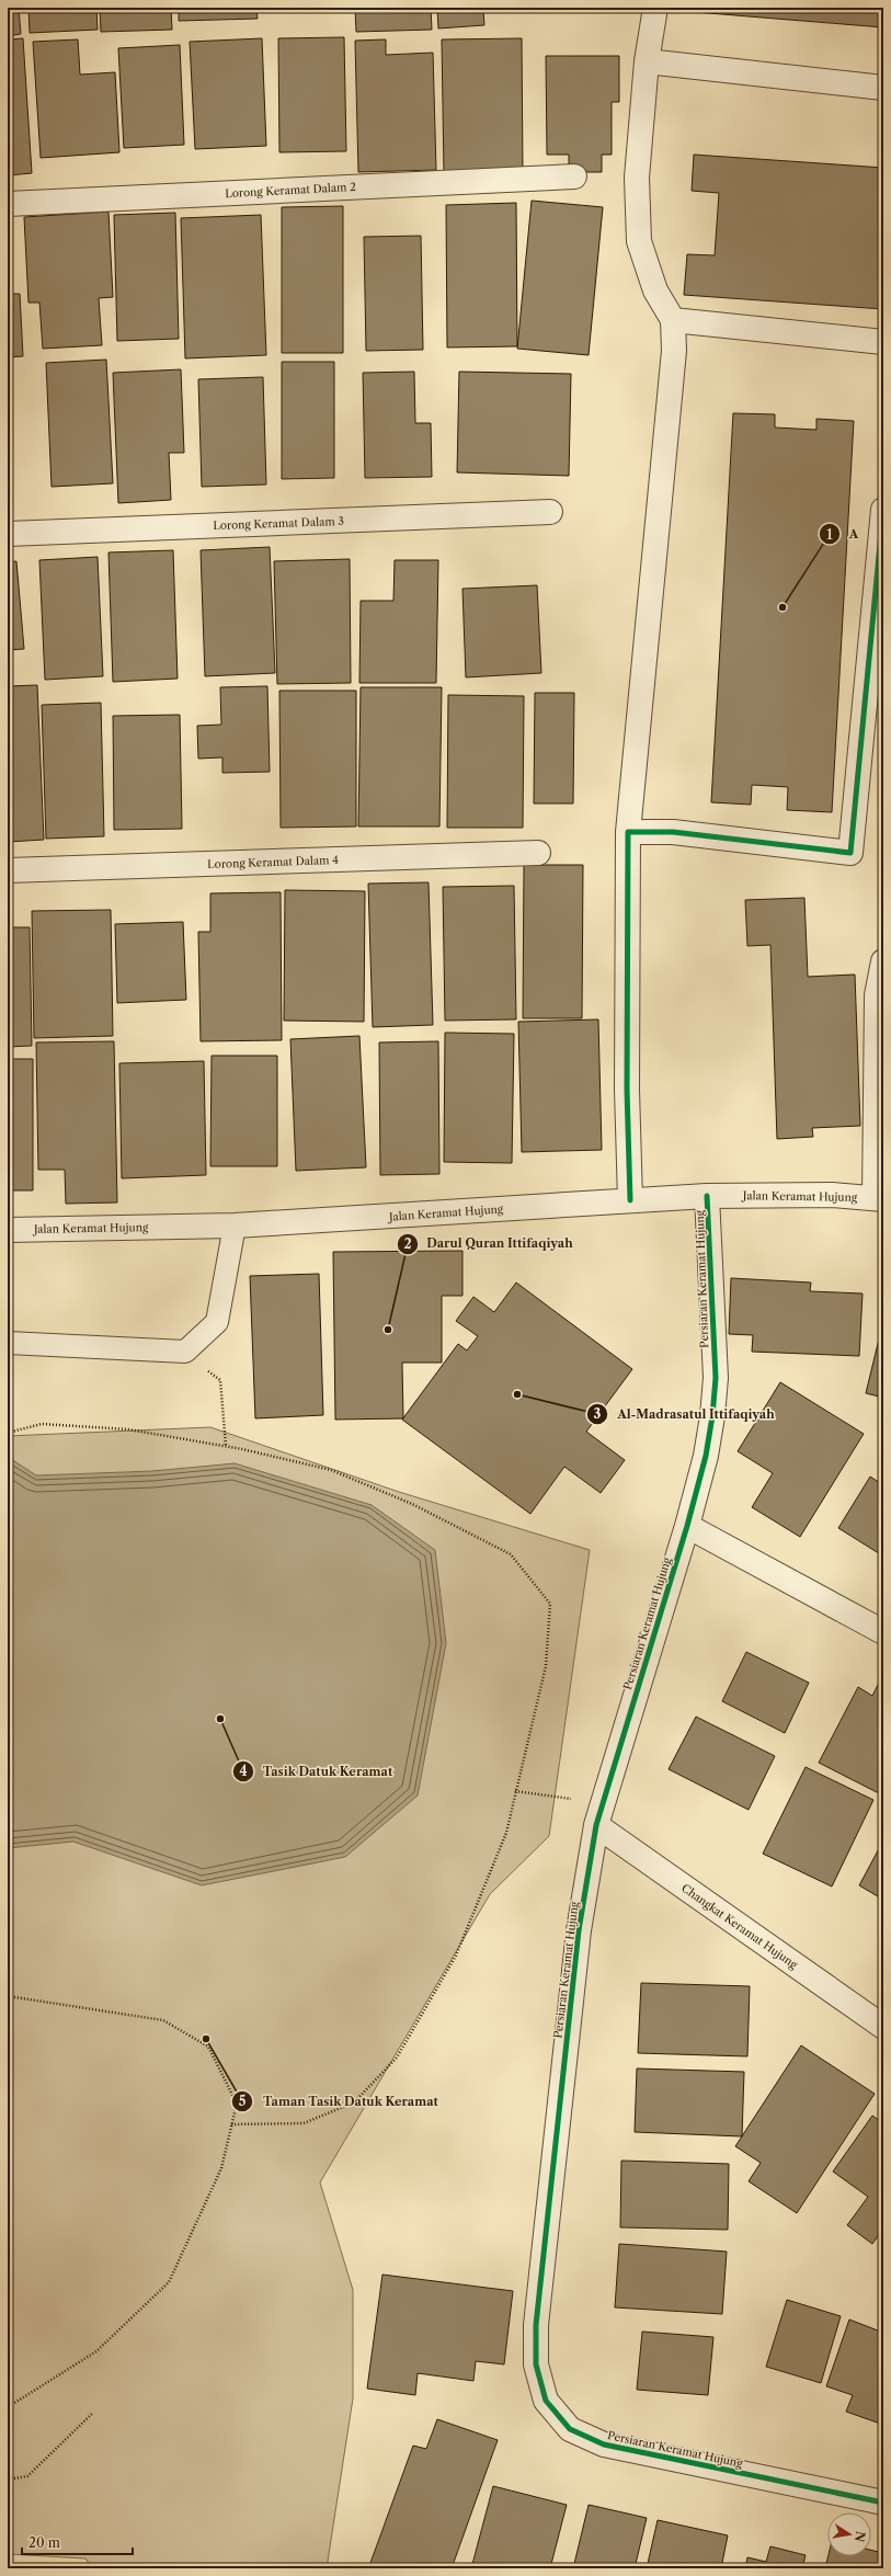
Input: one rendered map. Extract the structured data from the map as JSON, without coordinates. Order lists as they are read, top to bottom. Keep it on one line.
{"streets":{"street":["Lorong Keramat Dalam 2","Lorong Keramat Dalam 3","Lorong Keramat Dalam 4","Jalan Keramat Hujung","Persiaran Keramat Hujung","Changkat Keramat Hujung"]},"crossings":[["Jalan Keramat Hujung","Persiaran Keramat Hujung"],["Persiaran Keramat Hujung","Changkat Keramat Hujung"]],"places":["A","Darul Quran Ittifaqiyah","Al-Madrasatul Ittifaqiyah","Tasik Datuk Keramat","Taman Tasik Datuk Keramat"],"scale_bar":"20 m","north":"right"}
